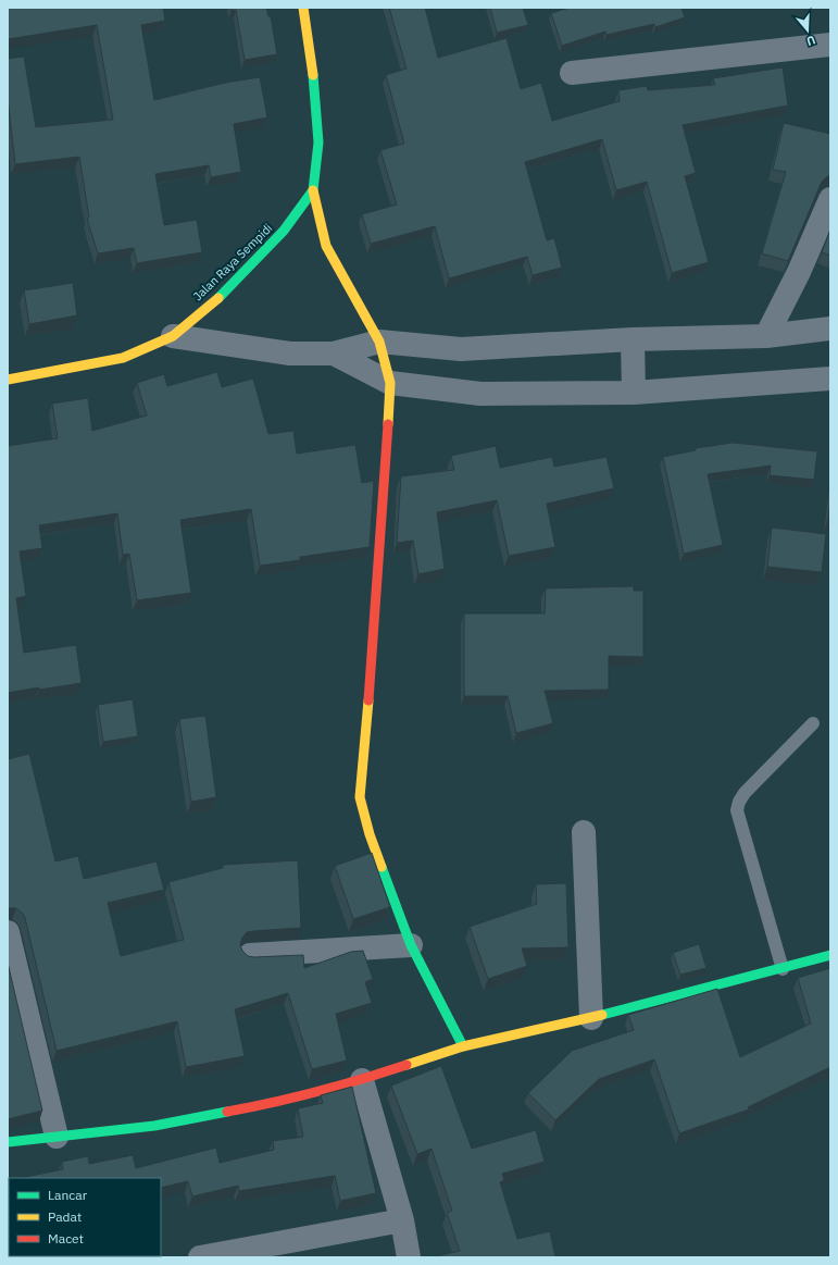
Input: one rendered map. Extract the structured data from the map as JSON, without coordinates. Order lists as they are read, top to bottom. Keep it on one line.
{"streets":{"street":["Jalan Raya Sempidi"]},"legend":["Lancar","Padat","Macet"],"north":"bottom"}
